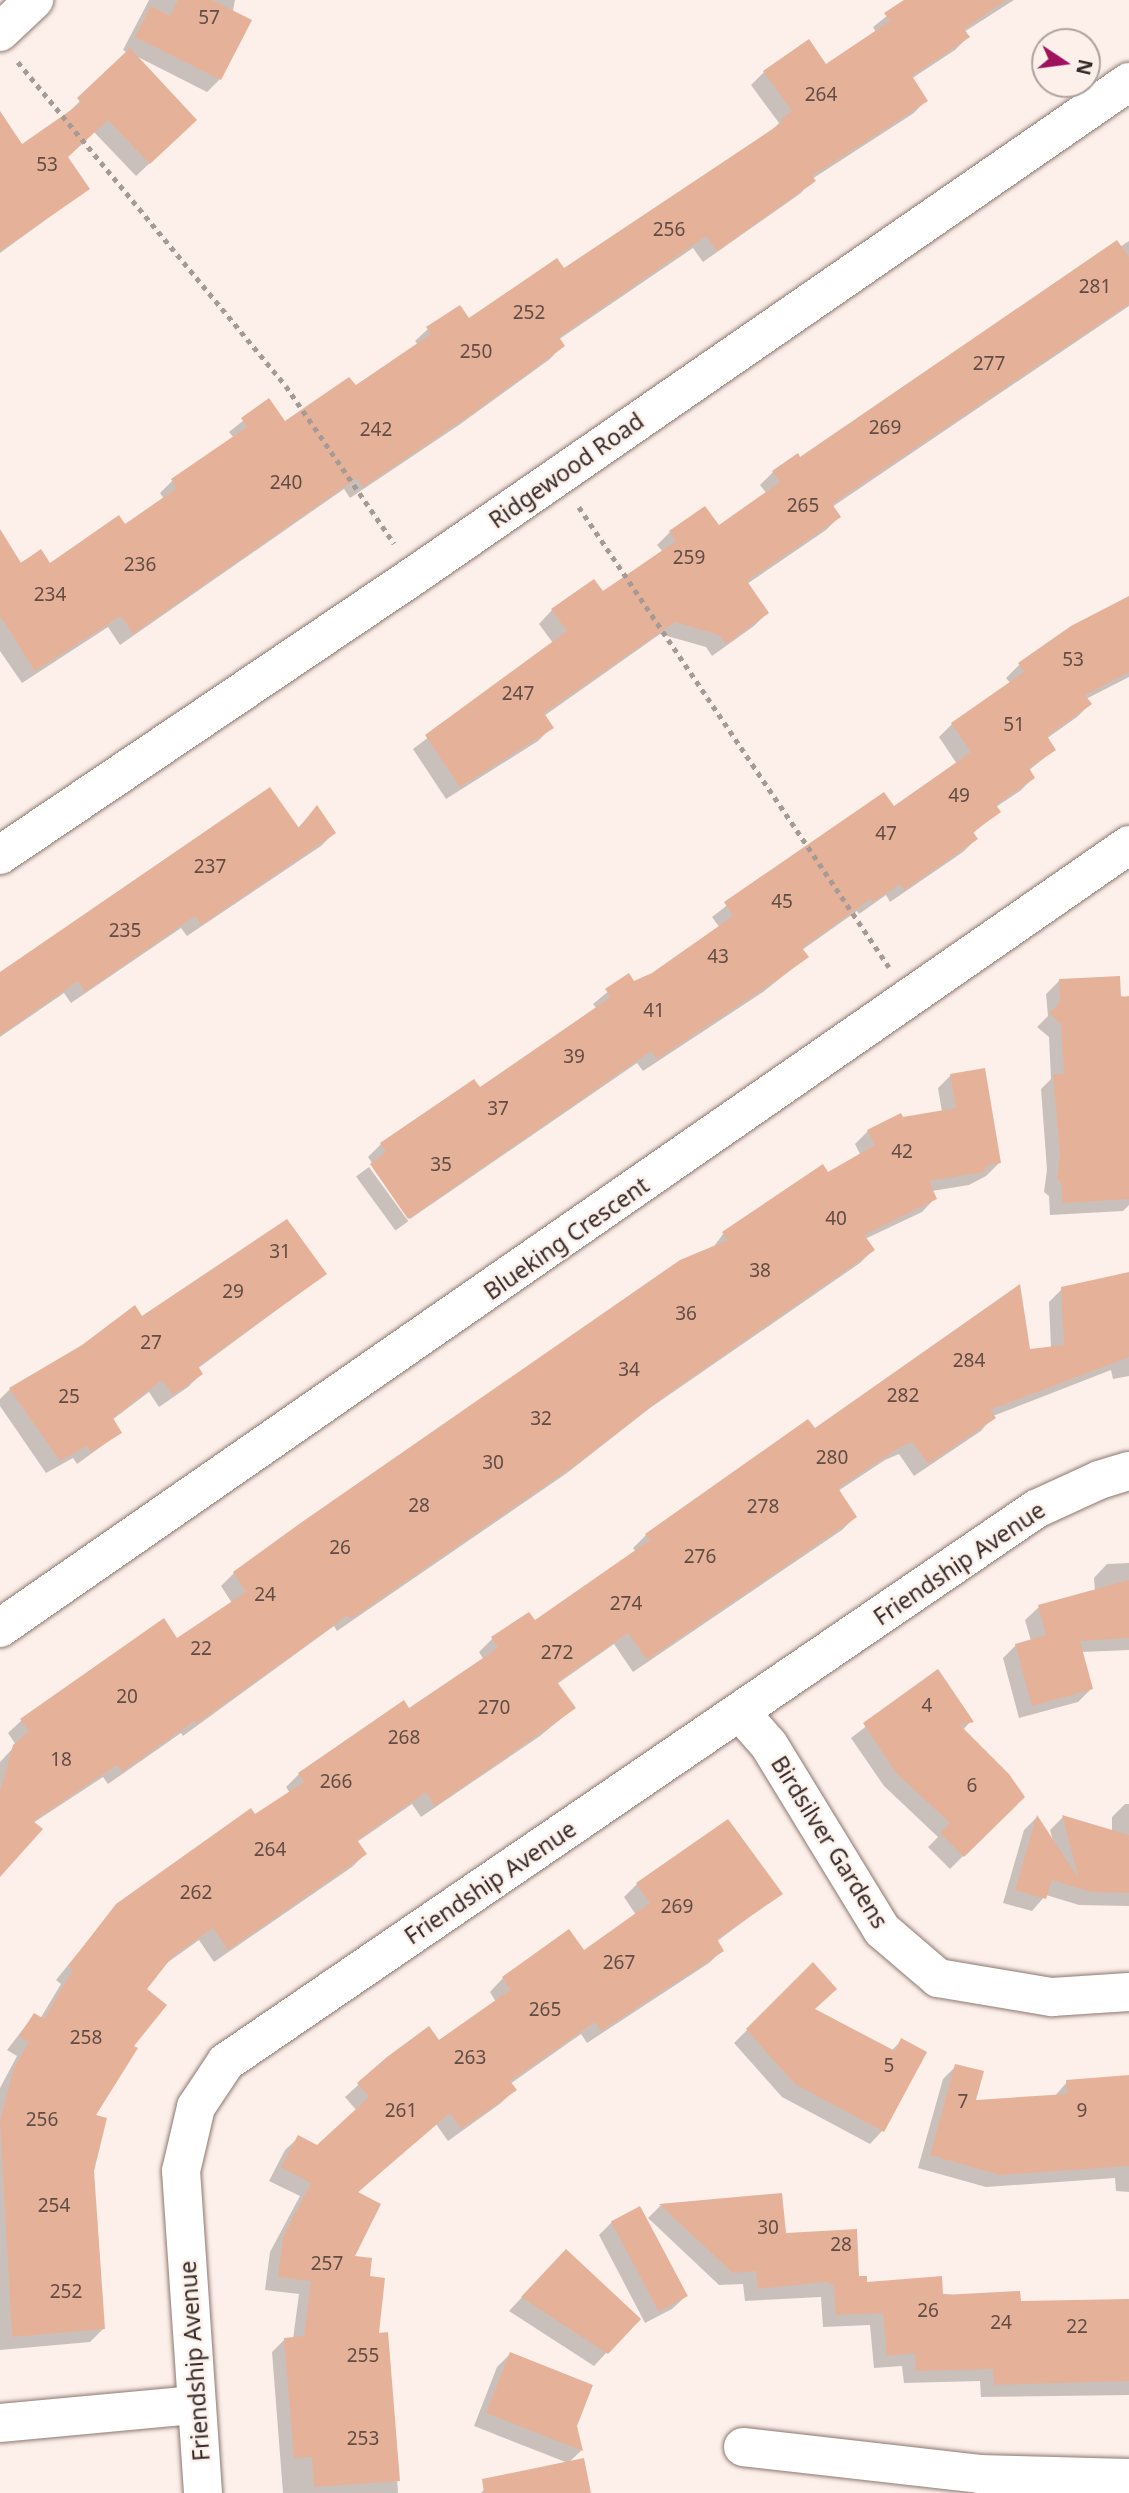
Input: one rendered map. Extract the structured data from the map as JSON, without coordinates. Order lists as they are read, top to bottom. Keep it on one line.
{"streets":{"street":["Ridgewood Road","Blueking Crescent","Friendship Avenue","Birdsilver Gardens"]},"crossings":[["Friendship Avenue","Birdsilver Gardens"]],"house_numbers":["57","264","53","256","281","252","250","277","269","242","240","265","259","236","234","53","247","51","49","47","237","45","235","43","41","39","37","42","35","40","31","38","29","36","27","284","34","282","25","32","280","30","28","278","26","276","24","274","22","272","20","4","270","268","18","266","6","264","262","269","267","265","258","263","5","7","261","9","256","254","30","28","257","252","26","24","22","255","253"],"north":"right"}
